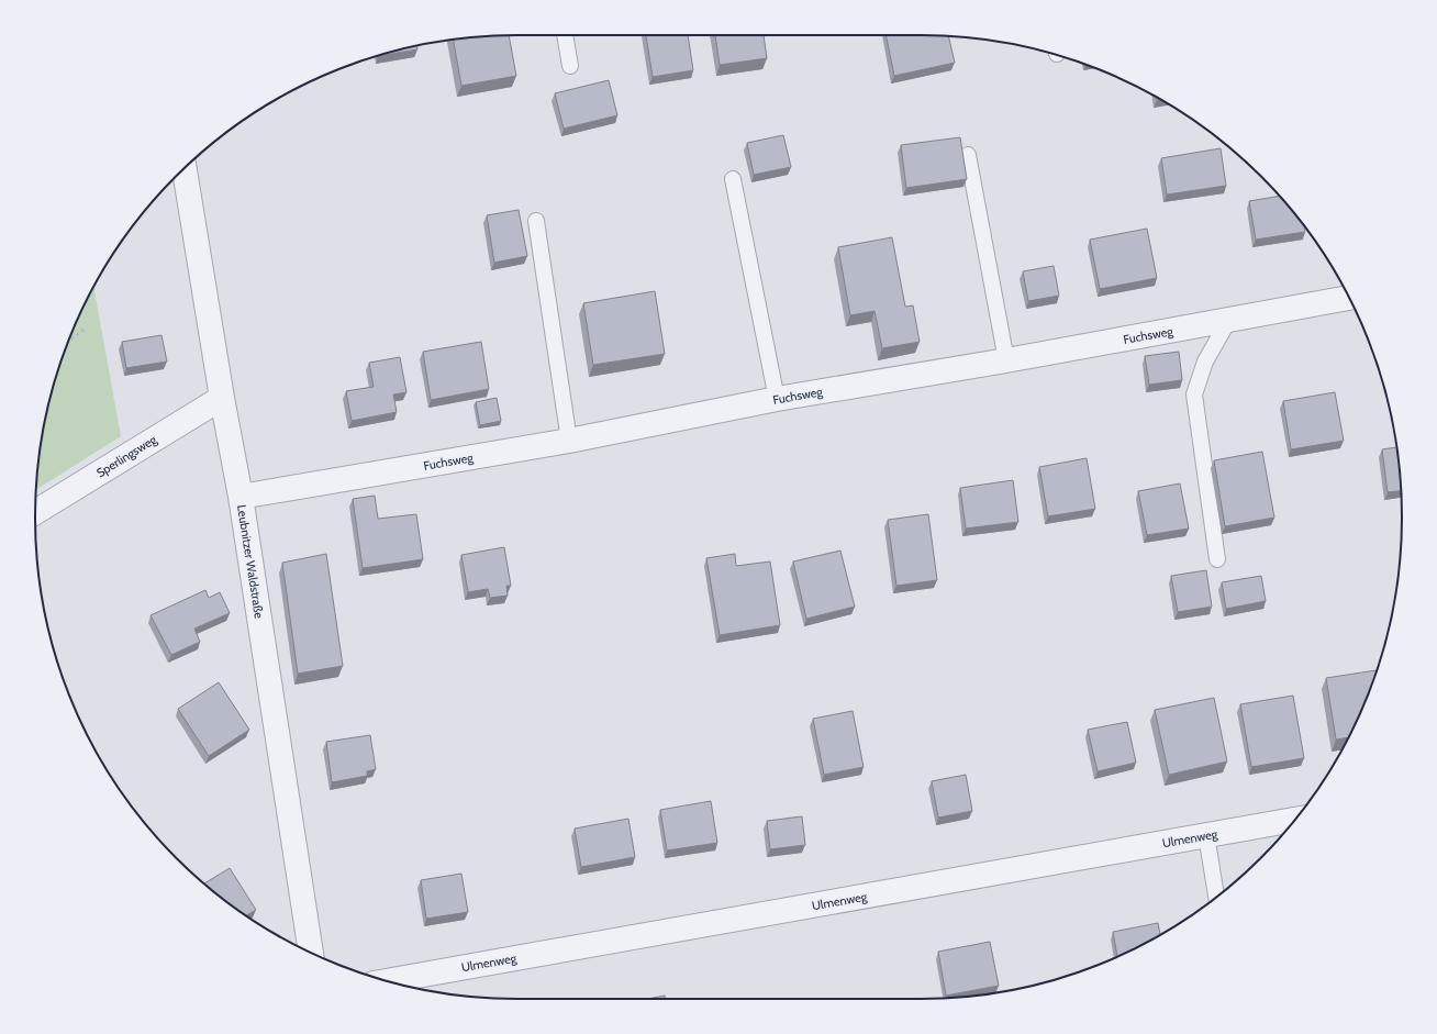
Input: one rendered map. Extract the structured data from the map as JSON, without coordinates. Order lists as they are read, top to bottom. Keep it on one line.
{"streets":{"street":["Fuchsweg","Sperlingsweg","Leubnitzer Waldstraße","Ulmenweg"]},"crossings":[["Fuchsweg","Leubnitzer Waldstraße"],["Sperlingsweg","Leubnitzer Waldstraße"]]}
